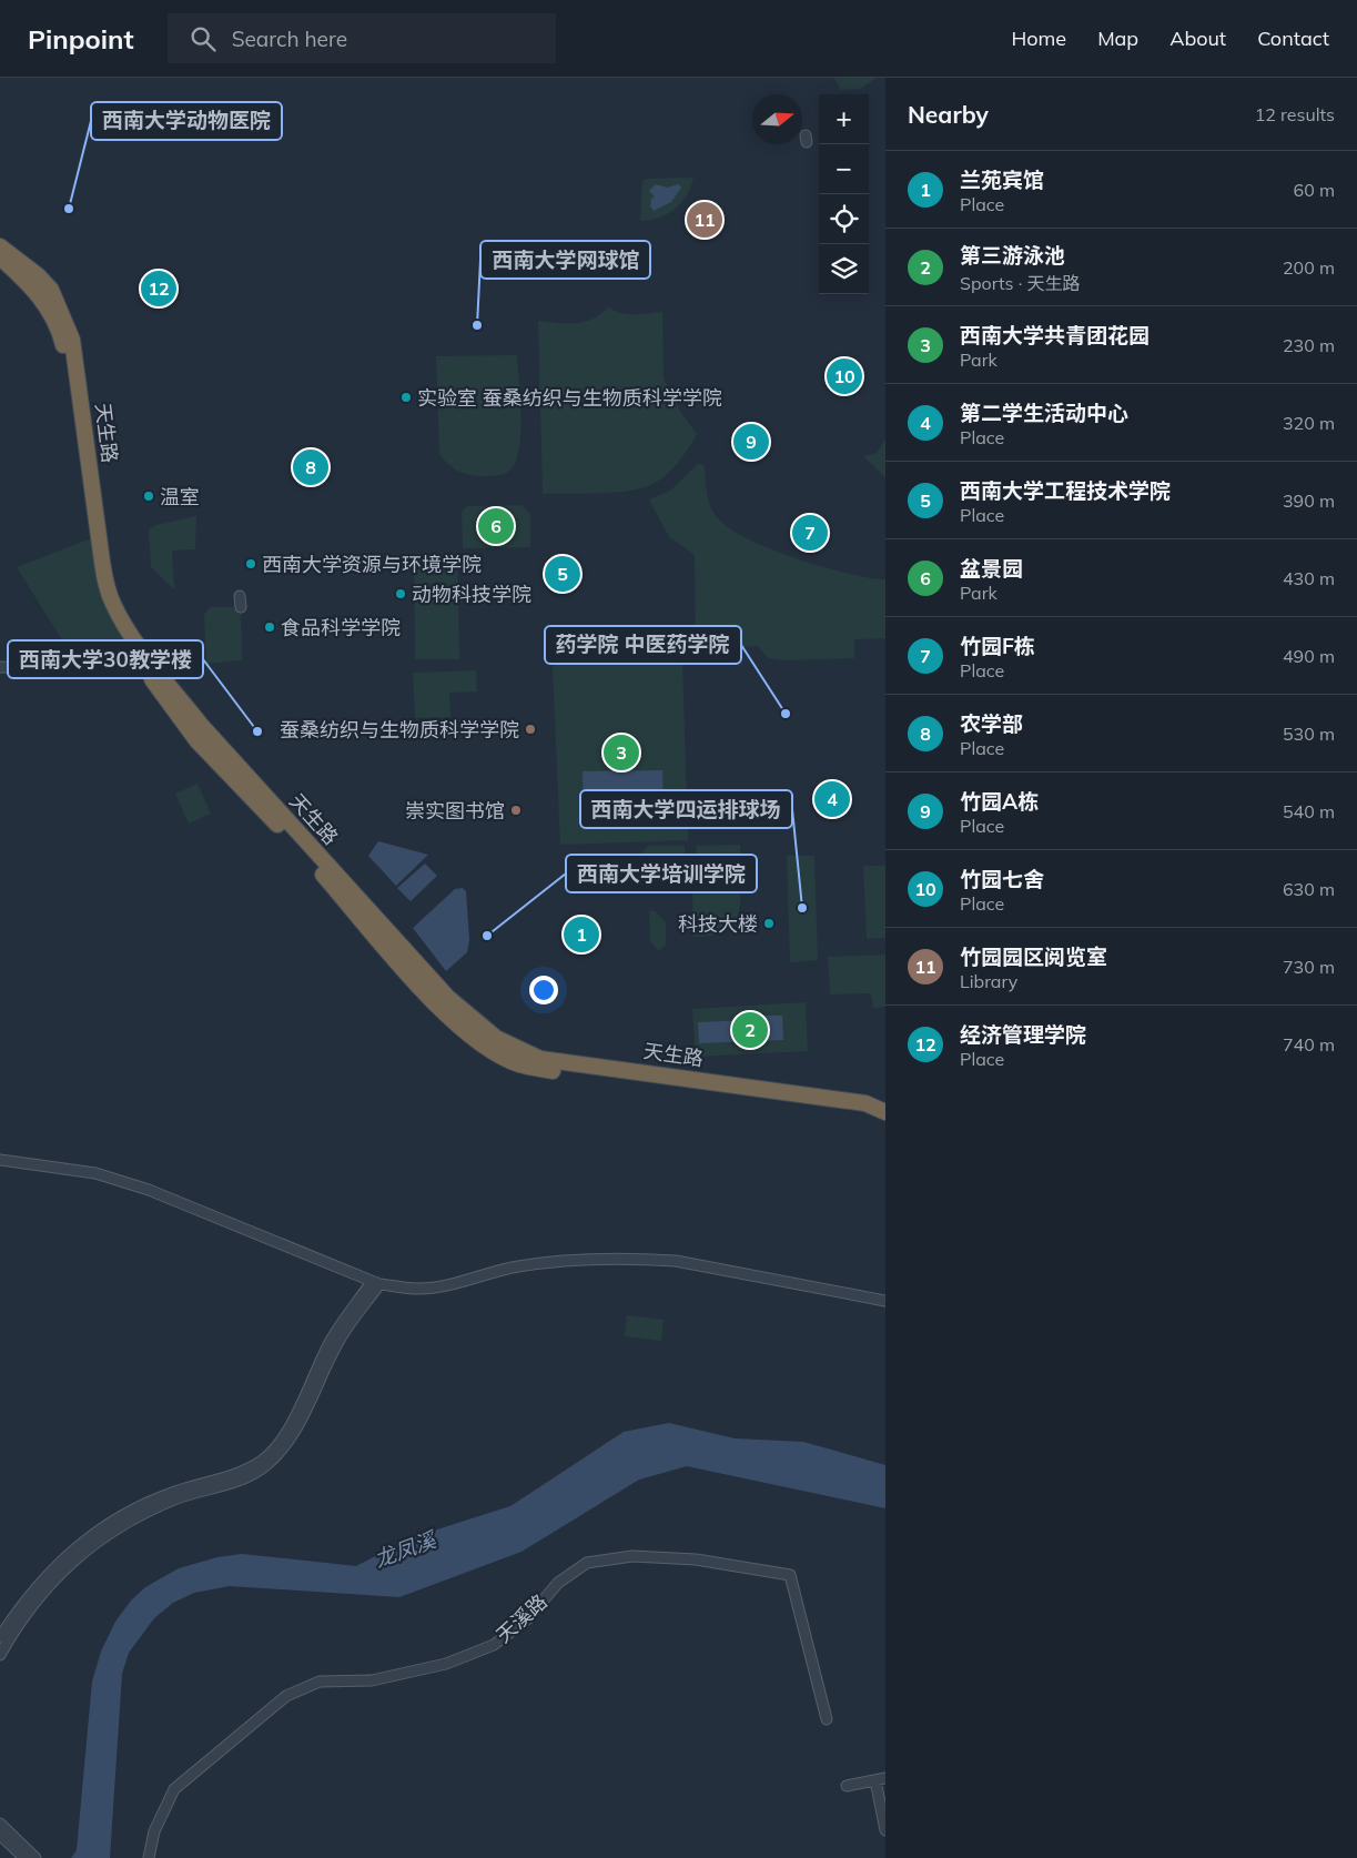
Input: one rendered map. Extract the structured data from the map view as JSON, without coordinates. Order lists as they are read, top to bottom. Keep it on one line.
{"streets":{"highway":["天生路"],"street":["天溪路"]},"water":["龙凤溪"],"places":["西南大学动物医院","西南大学网球馆","实验室 蚕桑纺织与生物质科学学院","温室","西南大学资源与环境学院","动物科技学院","食品科学学院","药学院 中医药学院","蚕桑纺织与生物质科学学院","西南大学30教学楼","崇实图书馆","西南大学四运排球场","科技大楼","西南大学培训学院"],"north":"right","page":{"header":"Pinpoint","search":"Search here","nav":["Home","Map","About","Contact"],"heading":["Nearby","12 results"],"map_buttons":["+","−"],"list":[{"mark":"1","name":"兰苑宾馆","note":"Place","value":"60 m"},{"mark":"2","name":"第三游泳池","note":"Sports · 天生路","value":"200 m"},{"mark":"3","name":"西南大学共青团花园","note":"Park","value":"230 m"},{"mark":"4","name":"第二学生活动中心","note":"Place","value":"320 m"},{"mark":"5","name":"西南大学工程技术学院","note":"Place","value":"390 m"},{"mark":"6","name":"盆景园","note":"Park","value":"430 m"},{"mark":"7","name":"竹园F栋","note":"Place","value":"490 m"},{"mark":"8","name":"农学部","note":"Place","value":"530 m"},{"mark":"9","name":"竹园A栋","note":"Place","value":"540 m"},{"mark":"10","name":"竹园七舍","note":"Place","value":"630 m"},{"mark":"11","name":"竹园园区阅览室","note":"Library","value":"730 m"},{"mark":"12","name":"经济管理学院","note":"Place","value":"740 m"}],"pins":["11","12","10","9","8","6","7","5","3","4","1","2"]}}
